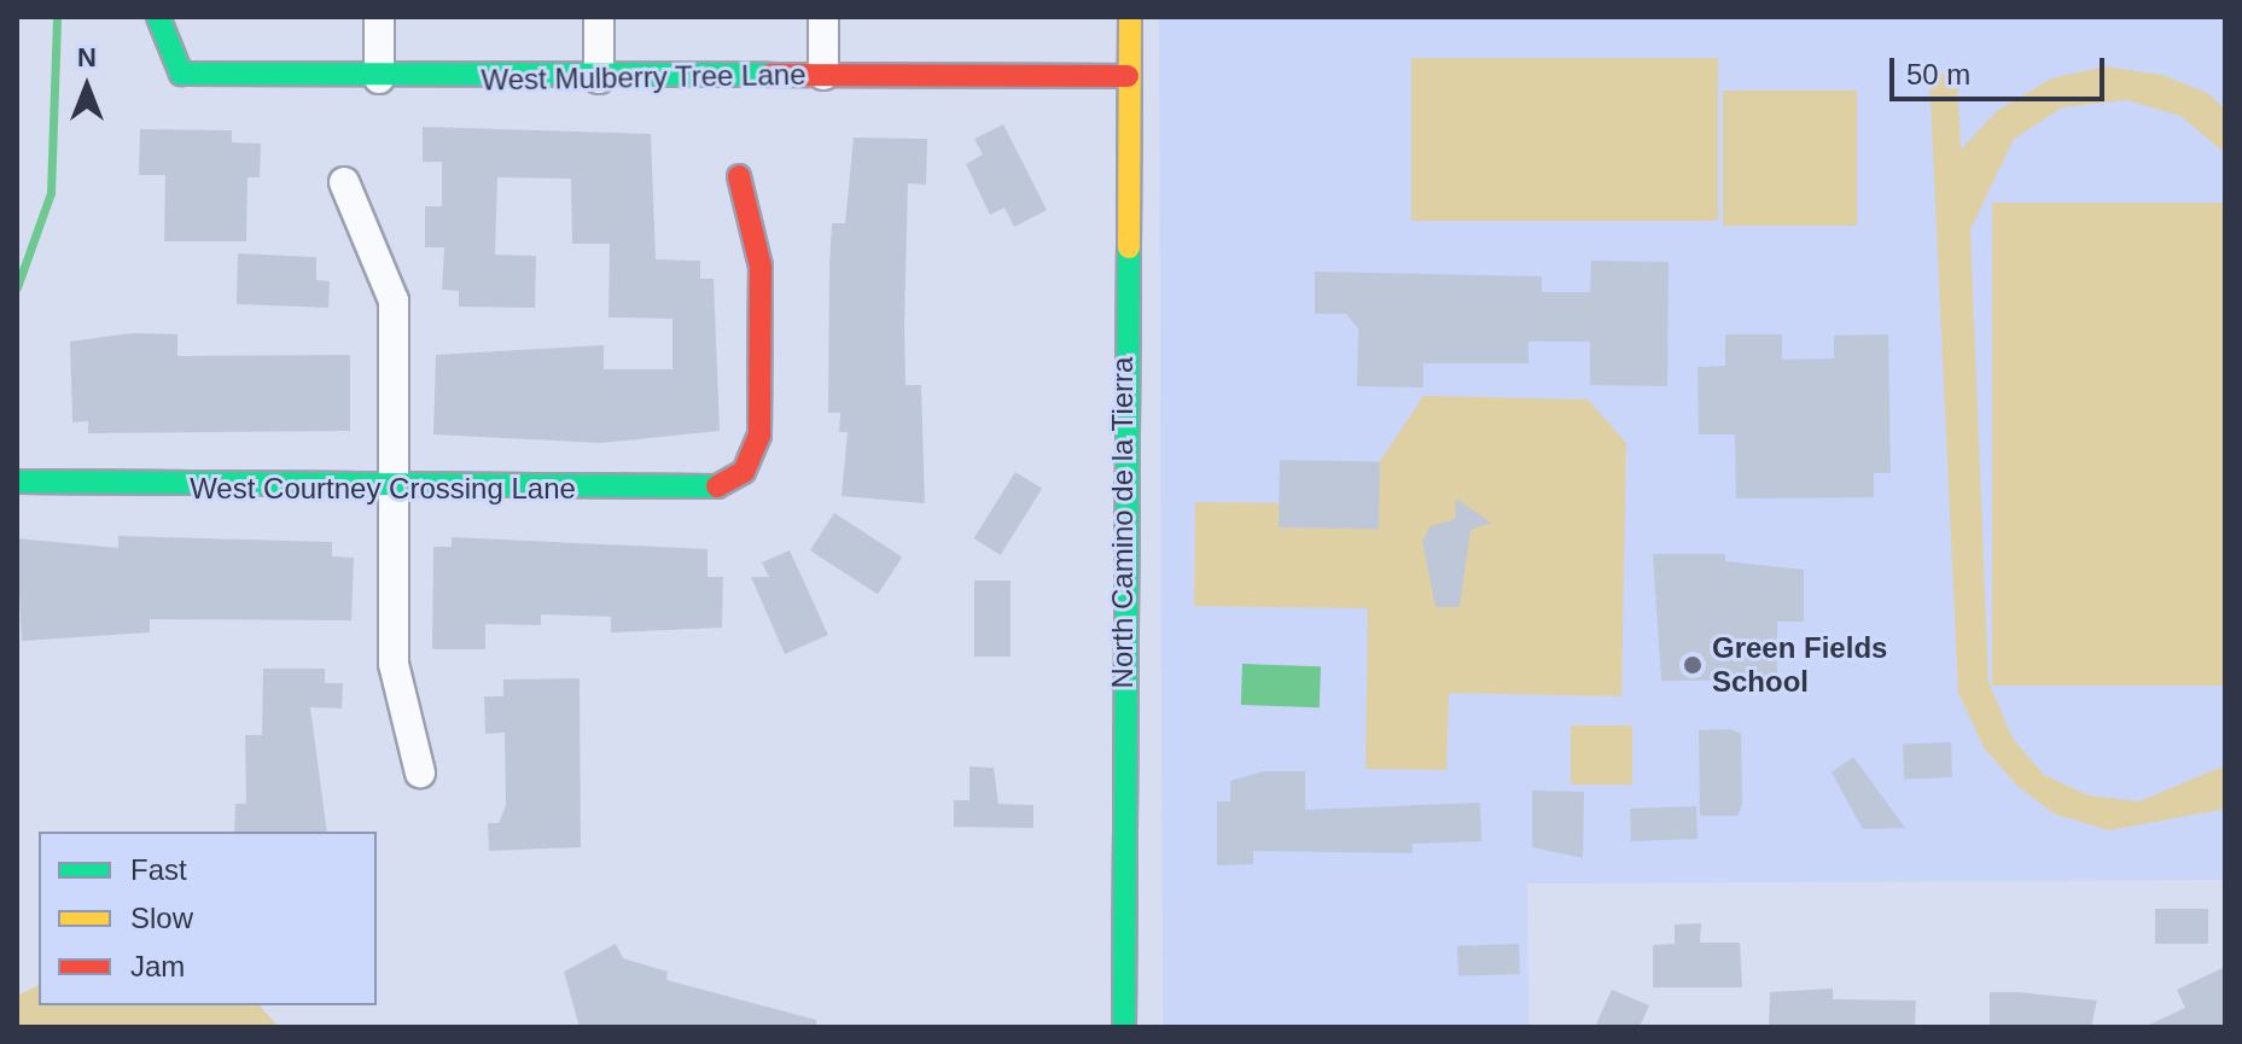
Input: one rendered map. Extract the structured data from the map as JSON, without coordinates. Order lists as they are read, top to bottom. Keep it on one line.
{"streets":{"street":["West Mulberry Tree Lane","West Courtney Crossing Lane","North Camino de la Tierra"]},"crossings":[["West Mulberry Tree Lane","North Camino de la Tierra"]],"places":["Green Fields School"],"legend":["Fast","Slow","Jam"],"scale_bar":"50 m","north":"top"}
